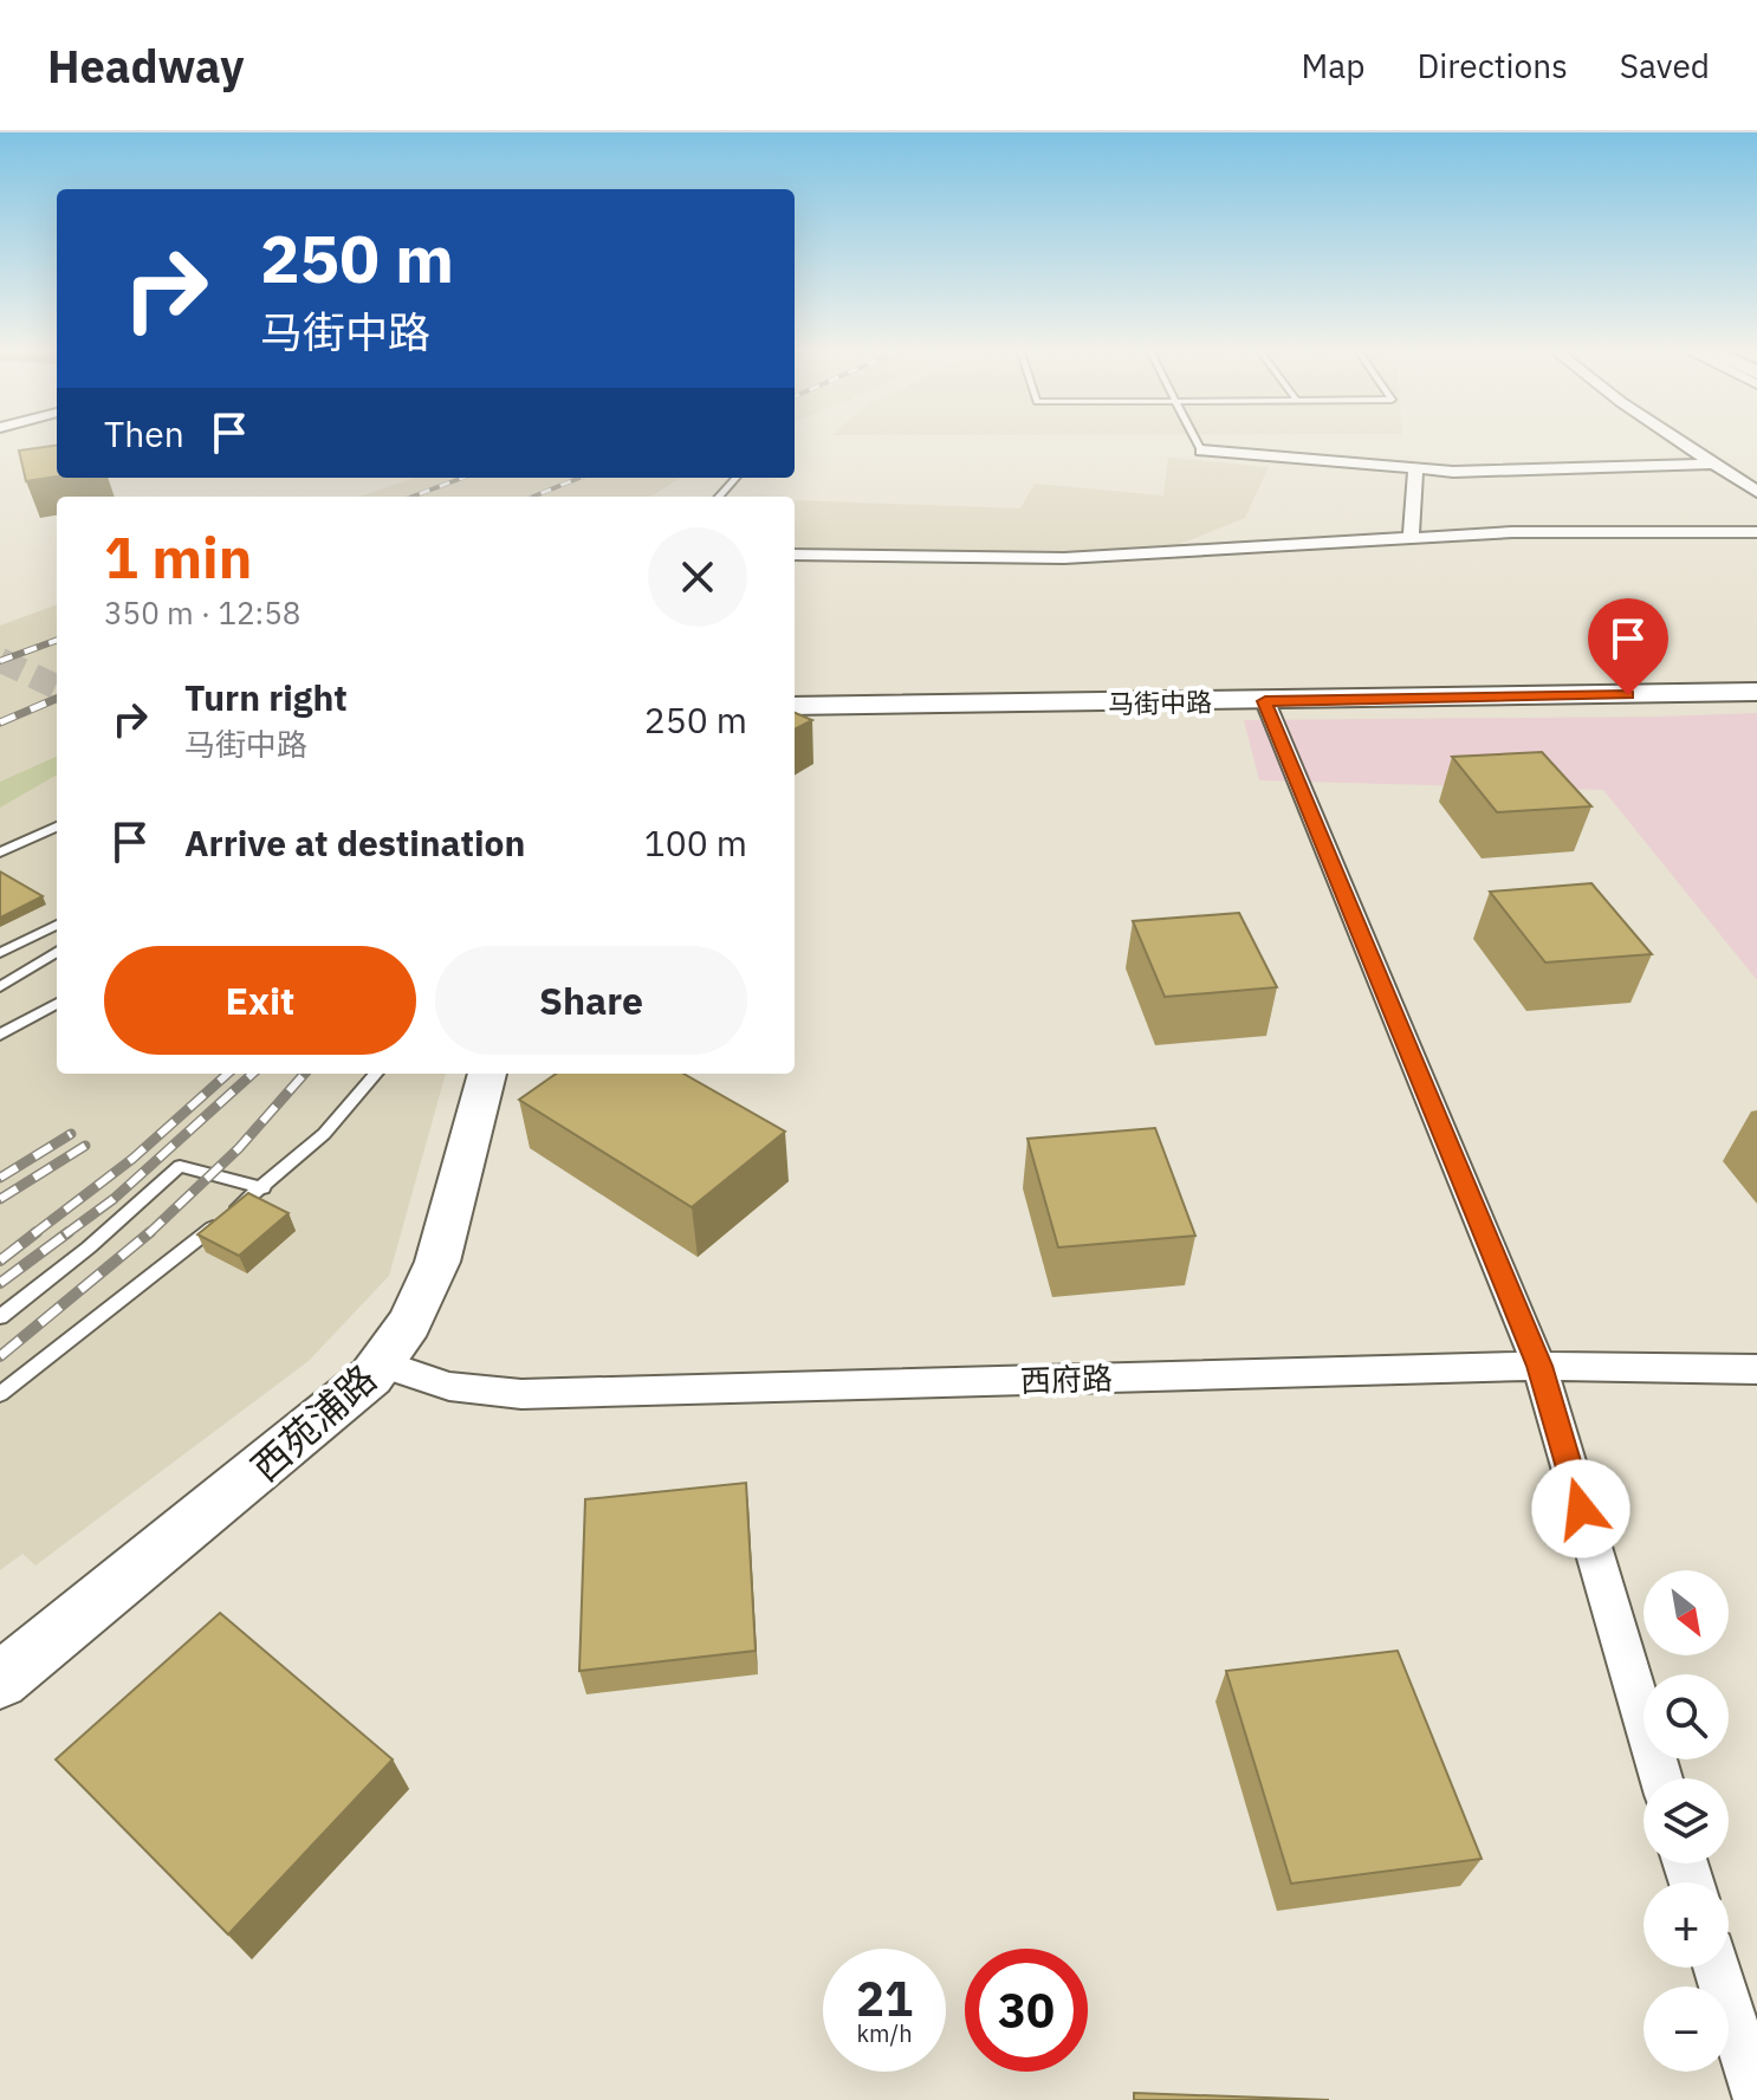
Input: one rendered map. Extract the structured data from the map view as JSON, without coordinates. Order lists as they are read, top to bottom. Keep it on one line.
{"streets":{"street":["马街中路","西府路","西苑浦路"]},"crossings":[["西府路","西苑浦路"]],"north":"bottom right","page":{"header":"Headway","nav":["Map","Directions","Saved"],"turn":["250 m","马街中路"],"then":"Then","heading":["1 min","350 m · 12:58"],"list":[{"name":"Turn right","note":"马街中路","value":"250 m"},{"name":"Arrive at destination","value":"100 m"}],"buttons":["Exit","Share"],"map_buttons":["+","−"],"speed":"21 km/h","limit":"30"}}
